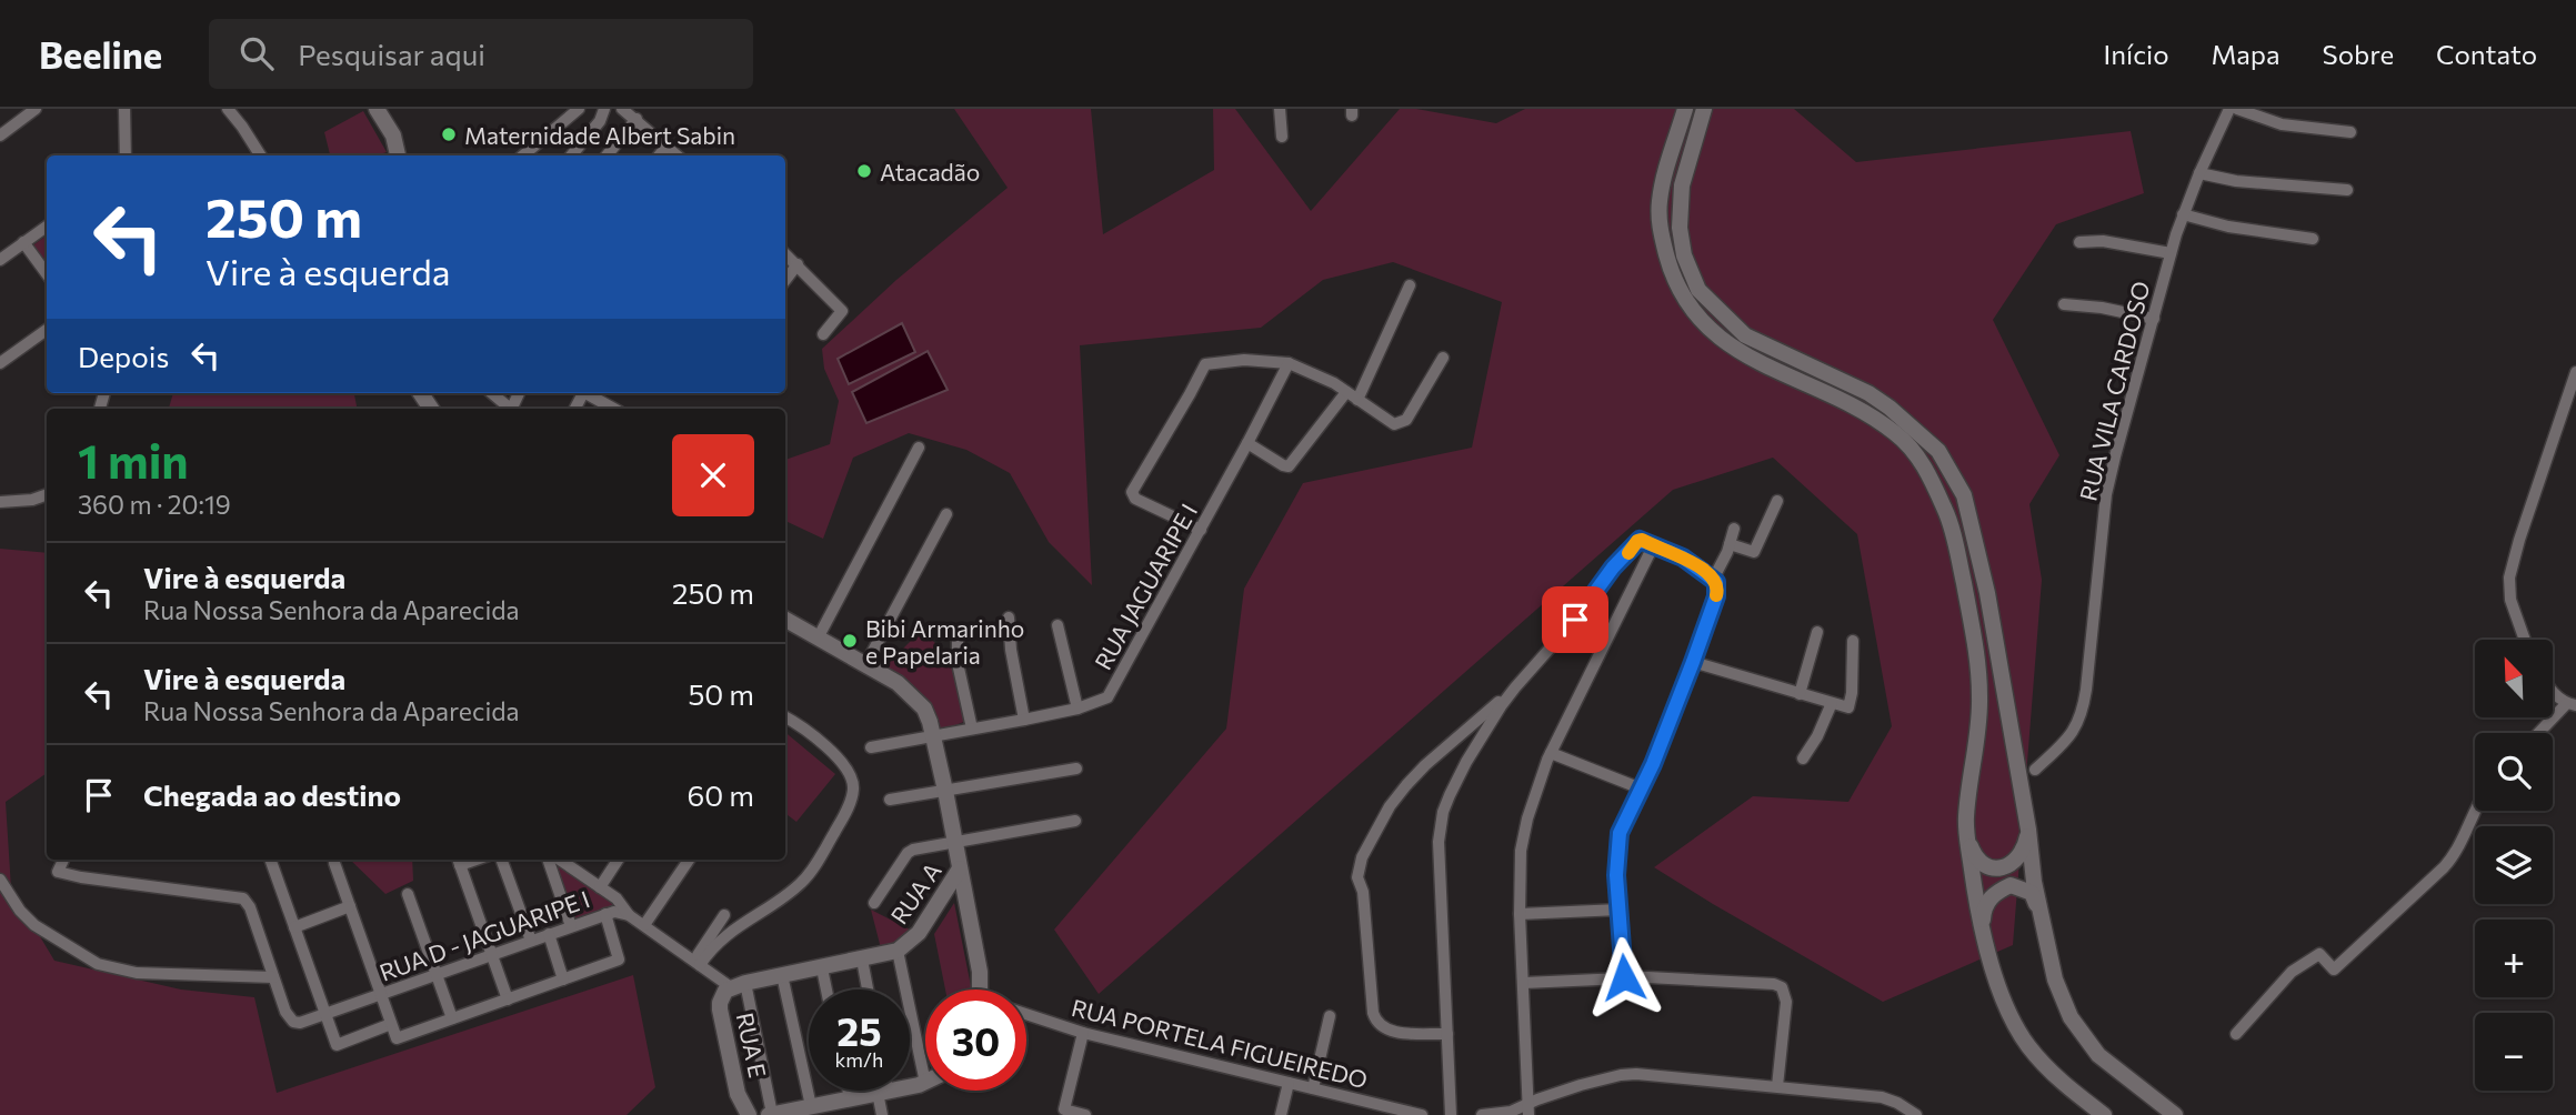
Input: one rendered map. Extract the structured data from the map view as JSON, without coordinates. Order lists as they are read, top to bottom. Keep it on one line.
{"streets":{"main road":["RUA A","RUA E"],"street":["RUA VILA CARDOSO","RUA JAGUARIPE I","RUA D - JAGUARIPE I","RUA PORTELA FIGUEIREDO"]},"crossings":[["RUA A","RUA E"]],"places":["Maternidade Albert Sabin","Atacadão","Bibi Armarinho e Papelaria"],"north":"top left","page":{"header":"Beeline","search":"Pesquisar aqui","nav":["Início","Mapa","Sobre","Contato"],"turn":["250 m","Vire à esquerda"],"then":"Depois","heading":["1 min","360 m · 20:19"],"list":[{"name":"Vire à esquerda","note":"Rua Nossa Senhora da Aparecida","value":"250 m"},{"name":"Vire à esquerda","note":"Rua Nossa Senhora da Aparecida","value":"50 m"},{"name":"Chegada ao destino","value":"60 m"}],"map_buttons":["+","−"],"speed":"25 km/h","limit":"30"}}
